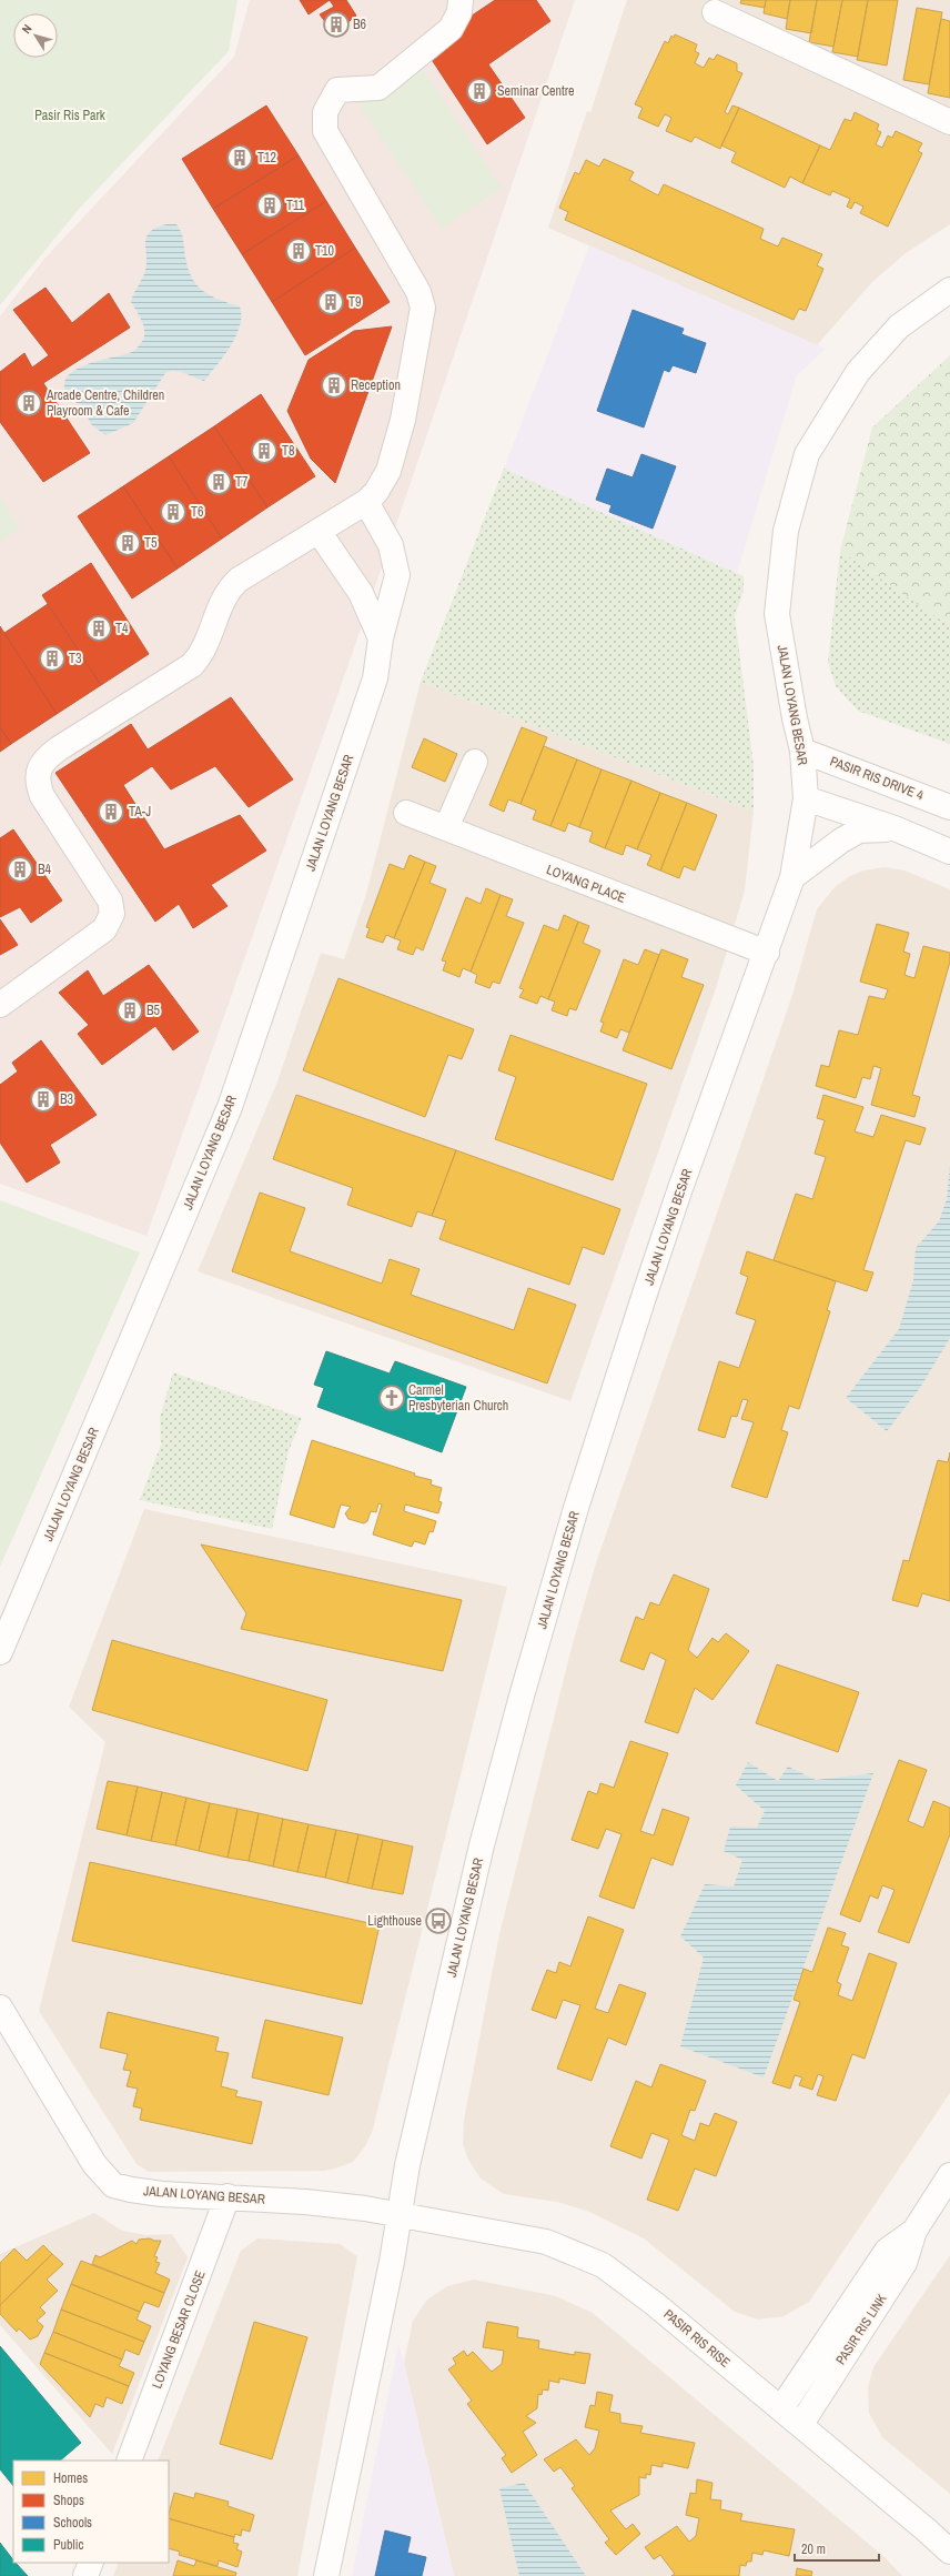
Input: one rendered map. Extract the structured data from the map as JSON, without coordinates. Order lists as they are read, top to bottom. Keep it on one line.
{"streets":{"street":["JALAN LOYANG BESAR","PASIR RIS DRIVE 4","LOYANG PLACE","LOYANG BESAR CLOSE","PASIR RIS LINK","PASIR RIS RISE"]},"crossings":[["JALAN LOYANG BESAR","PASIR RIS DRIVE 4"],["JALAN LOYANG BESAR","LOYANG PLACE"],["JALAN LOYANG BESAR","LOYANG BESAR CLOSE"],["JALAN LOYANG BESAR","PASIR RIS RISE"],["PASIR RIS LINK","PASIR RIS RISE"]],"parks":["Pasir Ris Park"],"places":{"building":["B6","Seminar Centre","T12","T11","T10","T9","Reception","Arcade Centre, Children Playroom & Cafe","T8","T7","T6","T5","T4","T3","TA-J","B4","B5","B3"],"church":["Carmel Presbyterian Church"],"bus stop":["Lighthouse"]},"legend":["Homes","Shops","Schools","Public"],"scale_bar":"20 m","north":"top left"}
